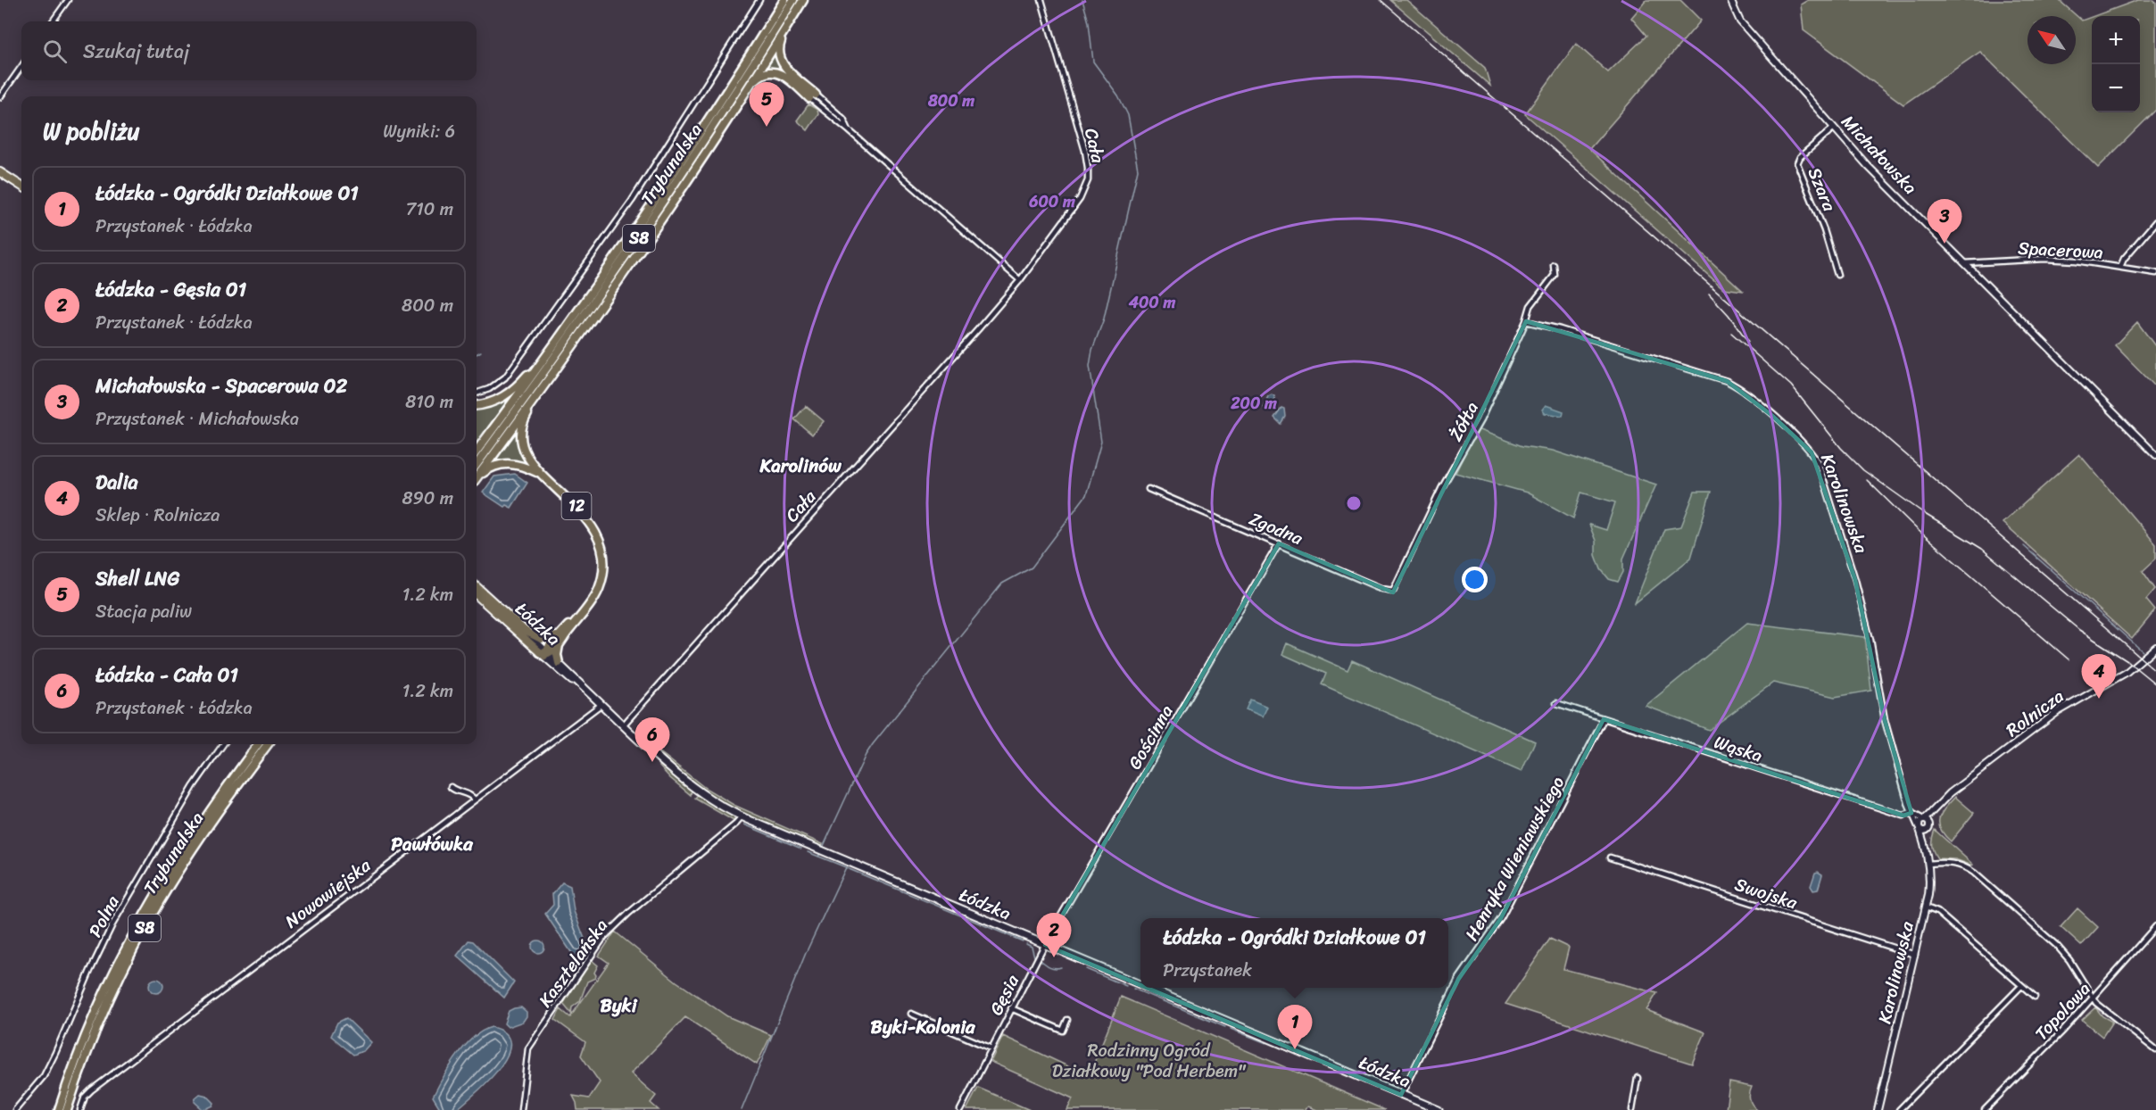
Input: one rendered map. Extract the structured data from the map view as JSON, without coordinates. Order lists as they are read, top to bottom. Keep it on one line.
{"streets":{"highway":["Trybunalska","S8","12"],"main road":["Łódzka"],"street":["Cała","Michałowska","Szara","Spacerowa","Żółta","Karolinowska","Zgodna","Rolnicza","Gościnna","Wąska","Henryka Wieniawskiego","Nowowiejska","Swojska","Polna","Kasztelańska","Gęsia","Topolowa"]},"crossings":[["Cała","Łódzka"],["Michałowska","Szara"],["Michałowska","Spacerowa"],["Żółta","Karolinowska"],["Żółta","Zgodna"],["Karolinowska","Rolnicza"],["Karolinowska","Wąska"],["Karolinowska","Swojska"],["12","Łódzka"],["Zgodna","Gościnna"],["Łódzka","Gościnna"],["Łódzka","Henryka Wieniawskiego"],["Łódzka","Nowowiejska"],["Łódzka","Kasztelańska"],["Łódzka","Gęsia"],["Gościnna","Gęsia"],["Wąska","Henryka Wieniawskiego"]],"districts":["Karolinów","Pawłówka","Byki","Byki-Kolonia"],"parks":["Rodzinny Ogród Działkowy \"Pod Herbem\""],"north":"top left","page":{"map_buttons":["+","−"],"search":"Szukaj tutaj","pins":["5","3","4","6","2","1"],"heading":["W pobliżu","Wyniki: 6"],"list":[{"mark":"1","name":"Łódzka - Ogródki Działkowe 01","note":"Przystanek · Łódzka","value":"710 m"},{"mark":"2","name":"Łódzka - Gęsia 01","note":"Przystanek · Łódzka","value":"800 m"},{"mark":"3","name":"Michałowska - Spacerowa 02","note":"Przystanek · Michałowska","value":"810 m"},{"mark":"4","name":"Dalia","note":"Sklep · Rolnicza","value":"890 m"},{"mark":"5","name":"Shell LNG","note":"Stacja paliw","value":"1.2 km"},{"mark":"6","name":"Łódzka - Cała 01","note":"Przystanek · Łódzka","value":"1.2 km"}],"popup":["Łódzka - Ogródki Działkowe 01","Przystanek"]},"rings":["800 m","600 m","400 m","200 m"]}
